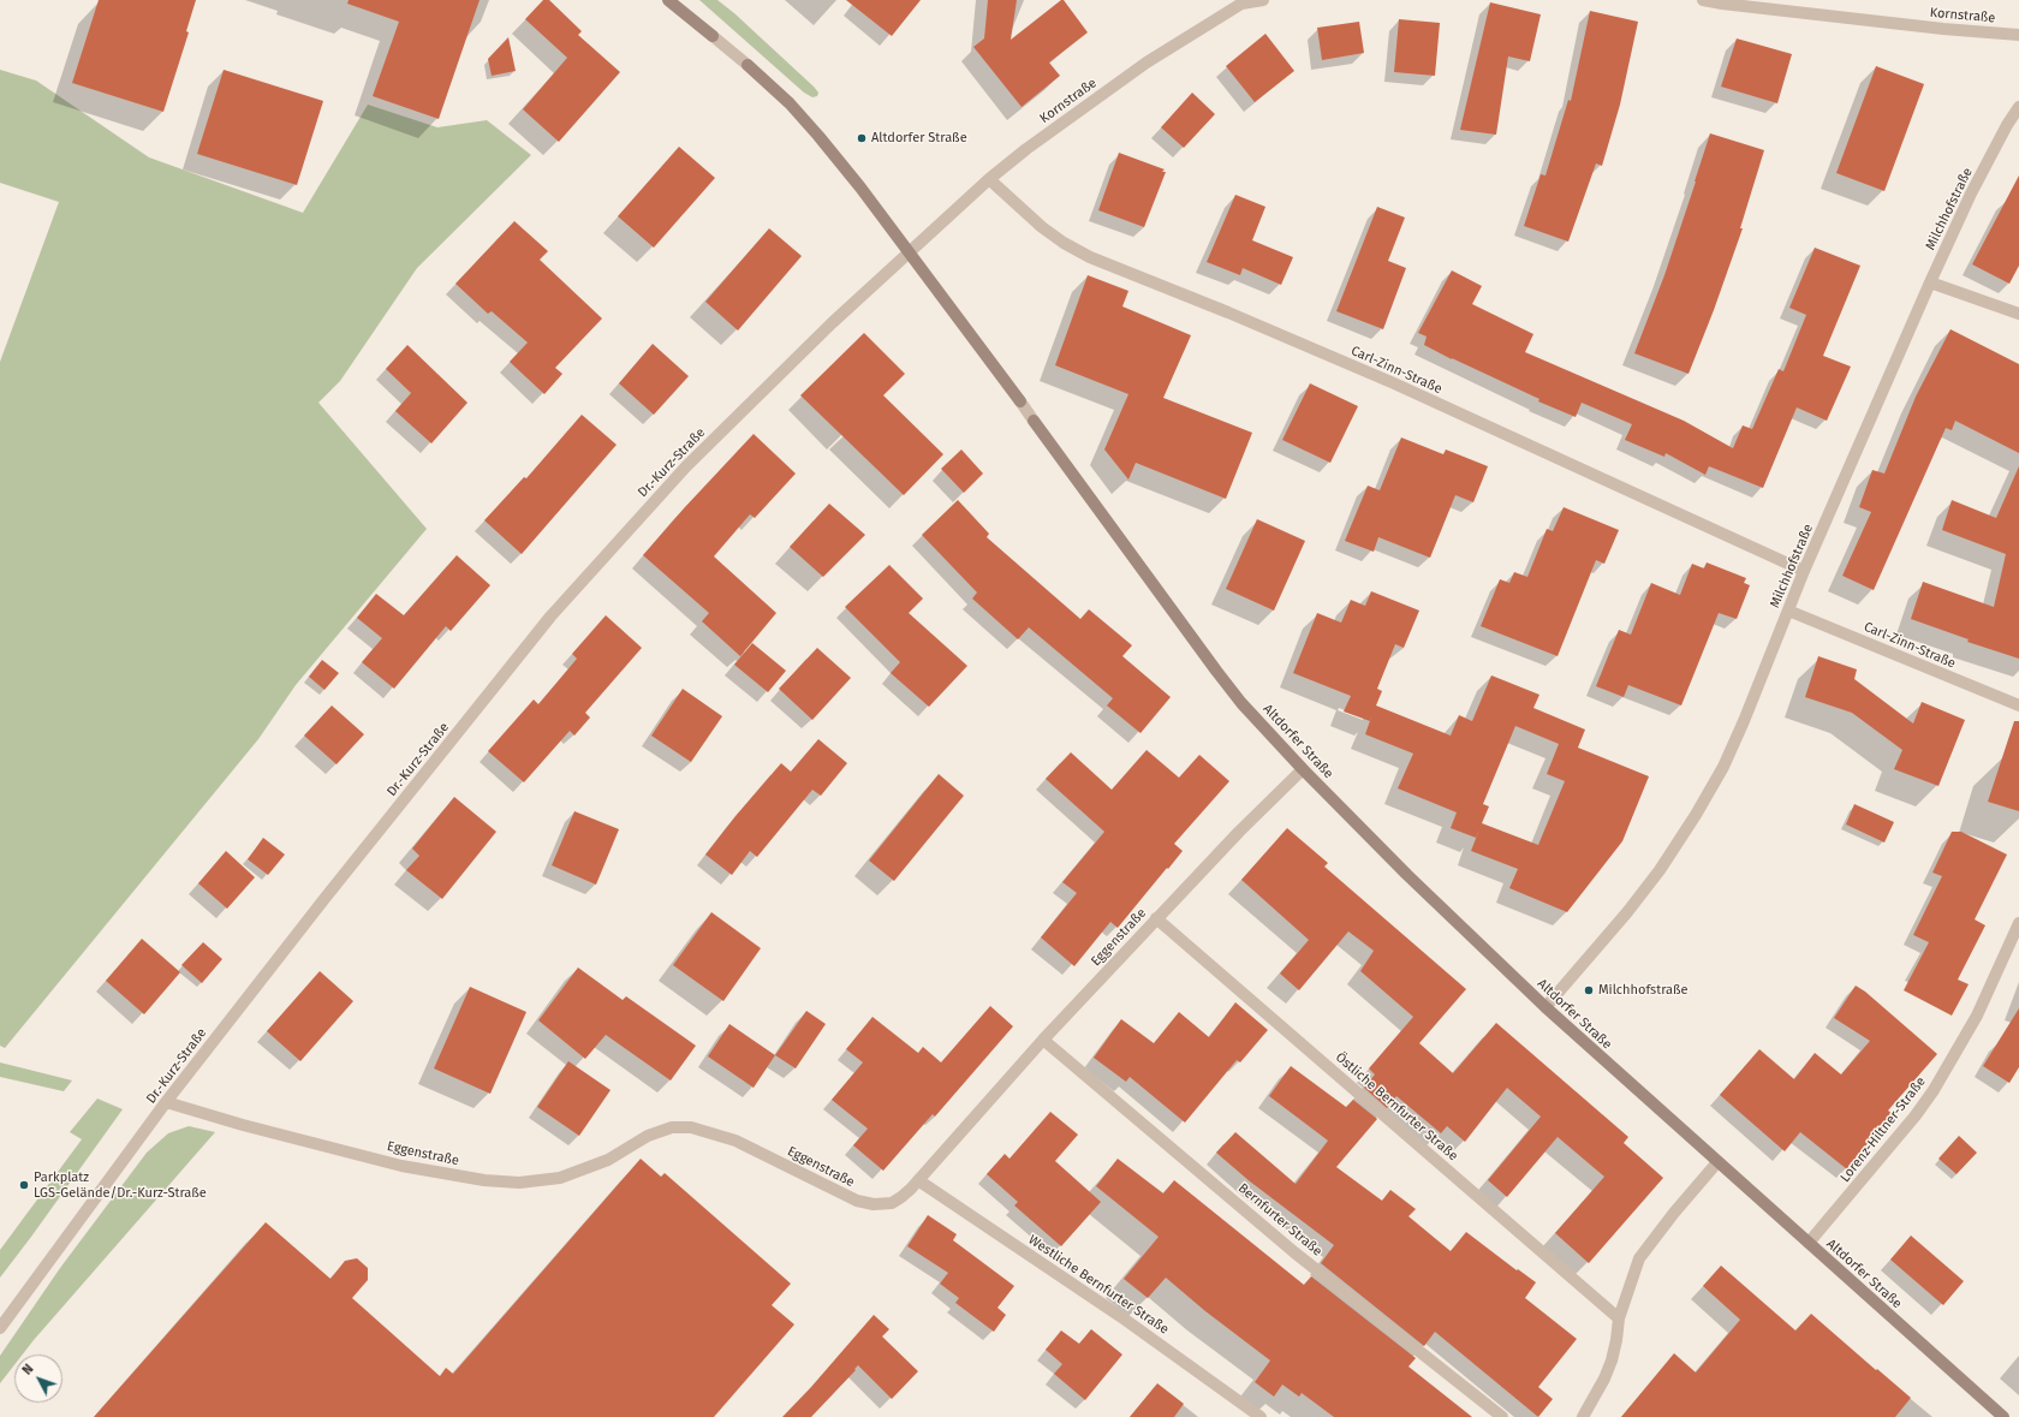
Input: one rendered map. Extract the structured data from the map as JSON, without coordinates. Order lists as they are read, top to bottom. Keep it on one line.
{"streets":{"main road":["Altdorfer Straße"],"street":["Kornstraße","Milchhofstraße","Carl-Zinn-Straße","Dr.-Kurz-Straße","Eggenstraße","Östliche Bernfurter Straße","Lorenz-Hiltner-Straße","Bernfurter Straße","Westliche Bernfurter Straße"]},"crossings":[["Kornstraße","Carl-Zinn-Straße"],["Kornstraße","Dr.-Kurz-Straße"],["Kornstraße","Altdorfer Straße"],["Milchhofstraße","Carl-Zinn-Straße"],["Milchhofstraße","Altdorfer Straße"],["Dr.-Kurz-Straße","Altdorfer Straße"],["Dr.-Kurz-Straße","Eggenstraße"],["Altdorfer Straße","Eggenstraße"],["Altdorfer Straße","Lorenz-Hiltner-Straße"],["Eggenstraße","Östliche Bernfurter Straße"],["Eggenstraße","Bernfurter Straße"],["Eggenstraße","Westliche Bernfurter Straße"]],"places":["Altdorfer Straße","Milchhofstraße","Parkplatz LGS-Gelände/Dr.-Kurz-Straße"],"north":"top left"}
